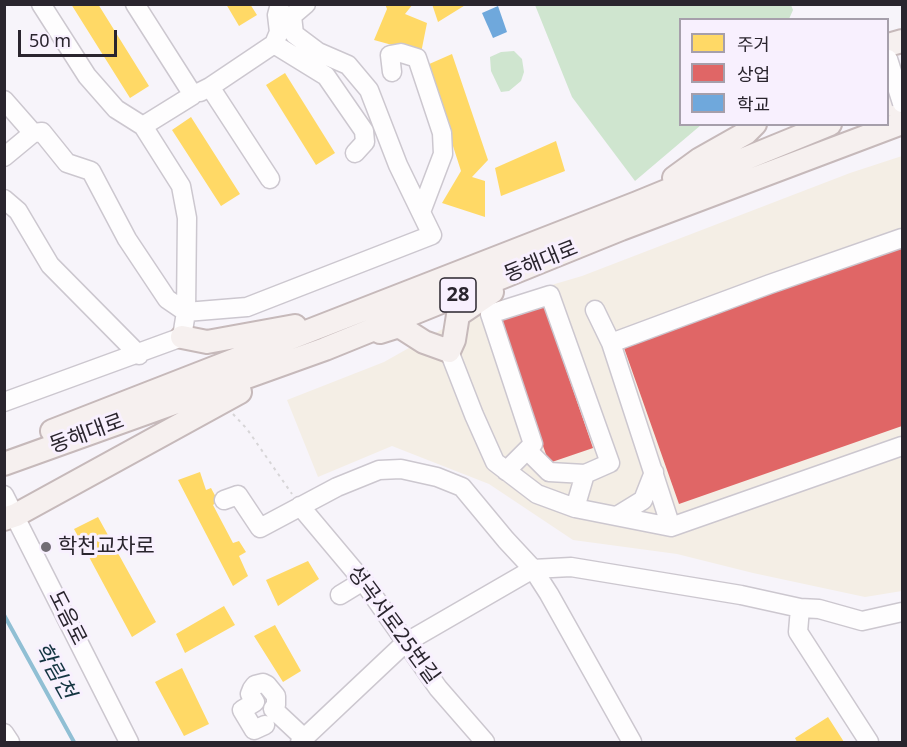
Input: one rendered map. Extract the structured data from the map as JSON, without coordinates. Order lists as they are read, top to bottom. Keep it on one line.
{"streets":{"main road":["동해대로","28"],"street":["도음로","성곡서로25번길"]},"water":["학림천"],"places":["학천교차로"],"legend":["주거","상업","학교"],"scale_bar":"50 m"}
